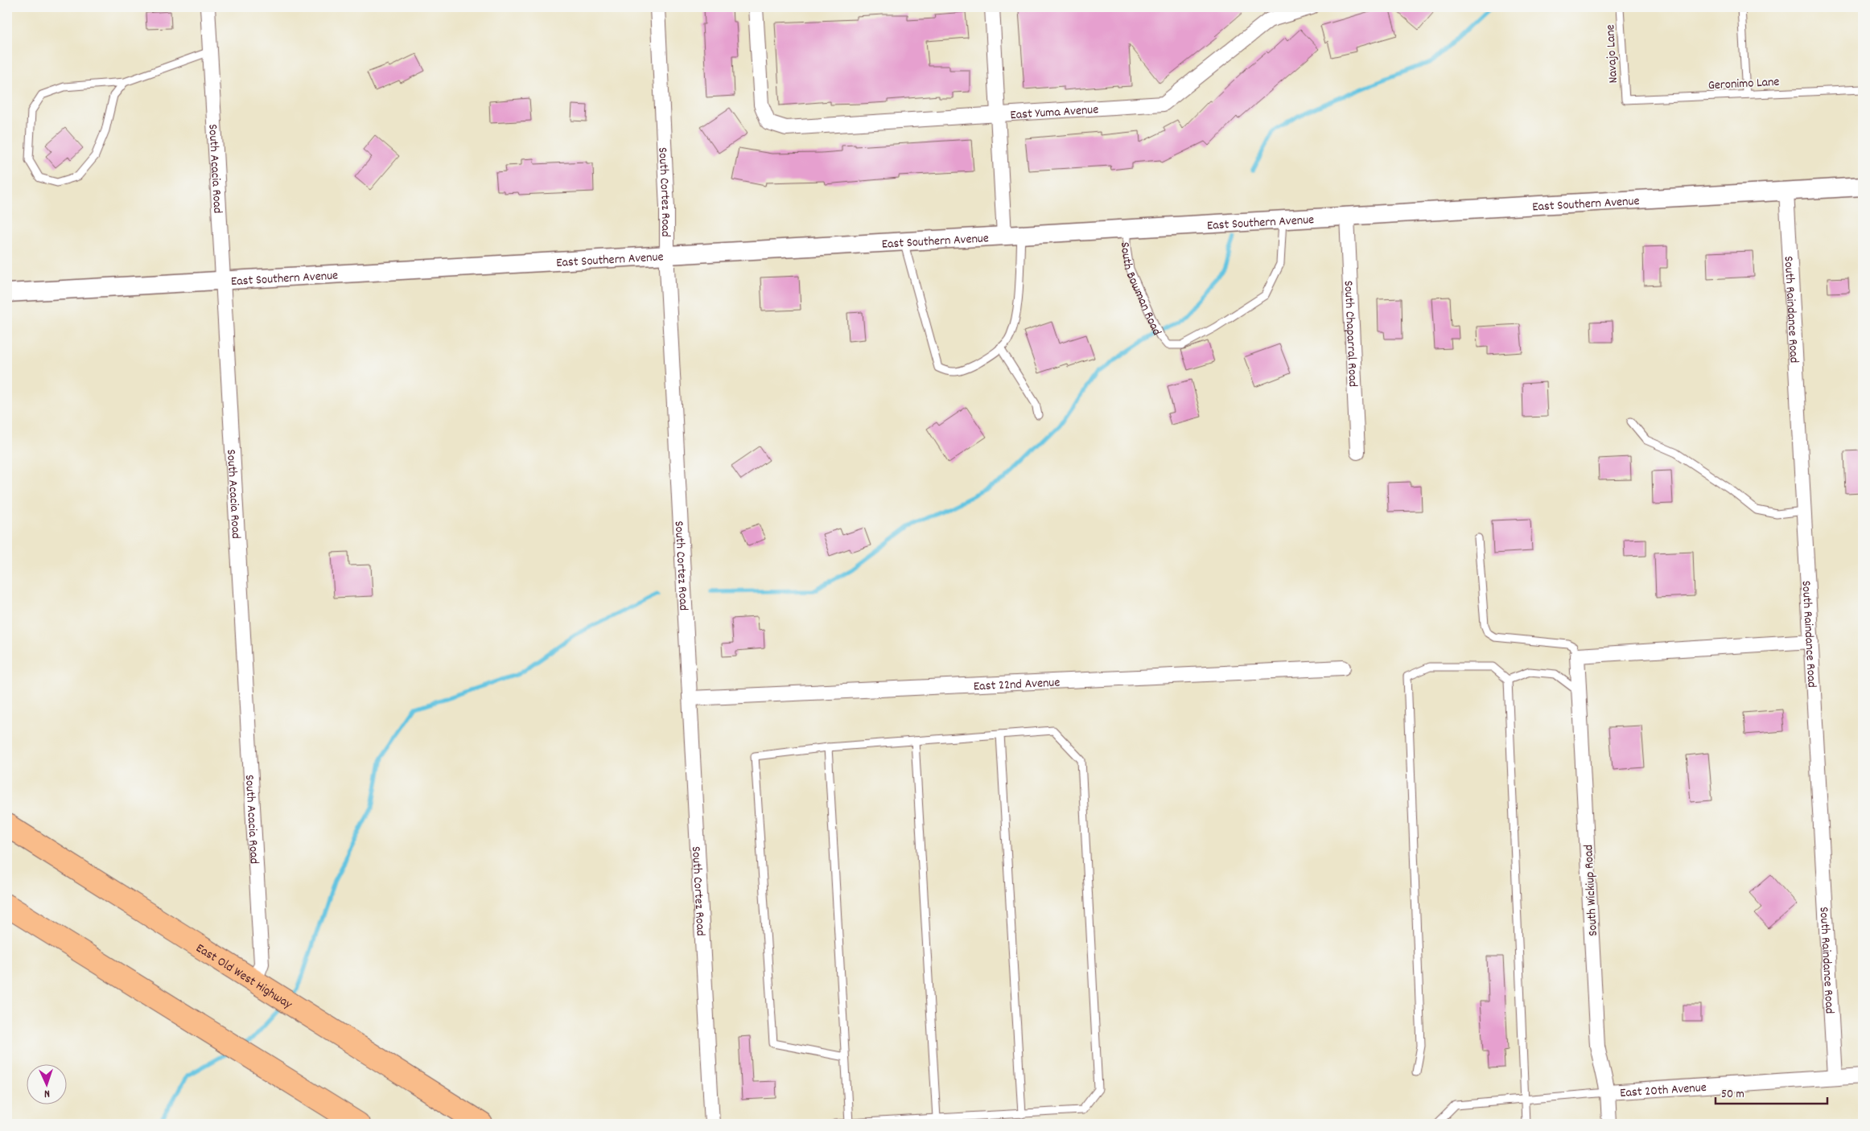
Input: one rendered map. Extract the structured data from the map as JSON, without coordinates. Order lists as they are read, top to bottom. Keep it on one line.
{"streets":{"main road":["East Old West Highway"],"street":["East Yuma Avenue","South Acacia Road","South Cortez Road","East Southern Avenue","South Raindance Road","South Chaparral Road","East 22nd Avenue","South Wickiup Road","East 20th Avenue"],"lane":["Navajo Lane","Geronimo Lane","South Bowman Road"]},"crossings":[["Navajo Lane","Geronimo Lane"],["South Acacia Road","East Southern Avenue"],["South Acacia Road","East Old West Highway"],["South Cortez Road","East Southern Avenue"],["South Cortez Road","East 22nd Avenue"],["East Southern Avenue","South Bowman Road"],["East Southern Avenue","South Raindance Road"],["East Southern Avenue","South Chaparral Road"],["South Raindance Road","East 20th Avenue"],["South Wickiup Road","East 20th Avenue"]],"scale_bar":"50 m","north":"bottom"}
